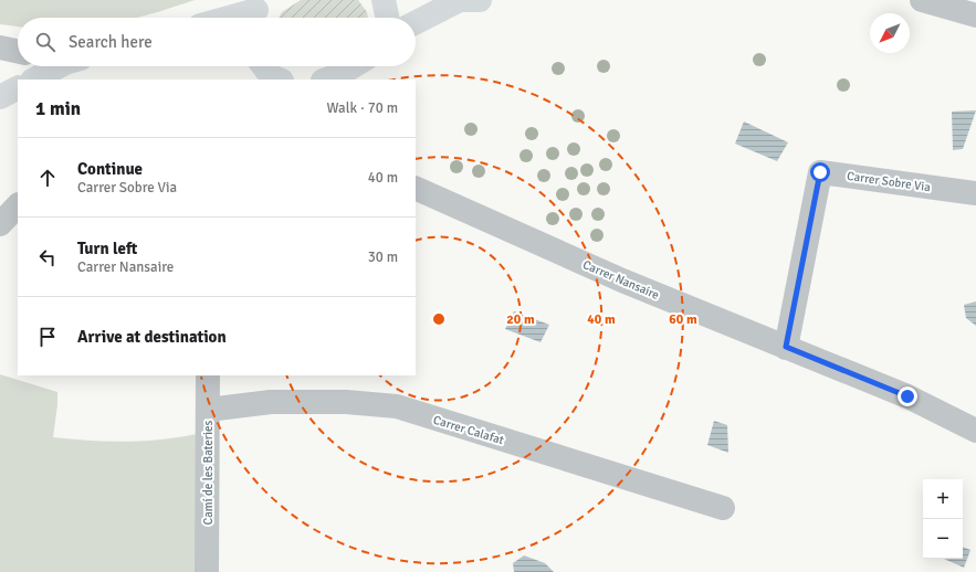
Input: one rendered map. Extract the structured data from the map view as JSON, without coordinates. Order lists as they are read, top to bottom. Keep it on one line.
{"streets":{"street":["Carrer Sobre Via","Carrer Nansaire","Carrer Calafat","Camí de les Bateries"]},"crossings":[["Carrer Sobre Via","Carrer Nansaire"],["Carrer Calafat","Camí de les Bateries"]],"north":"bottom left","page":{"search":"Search here","heading":["1 min","Walk · 70 m"],"list":[["Continue","Carrer Sobre Via","40 m"],["Turn left","Carrer Nansaire","30 m"],"Arrive at destination"],"map_buttons":["+","−"]},"rings":["20 m","40 m","60 m"]}
